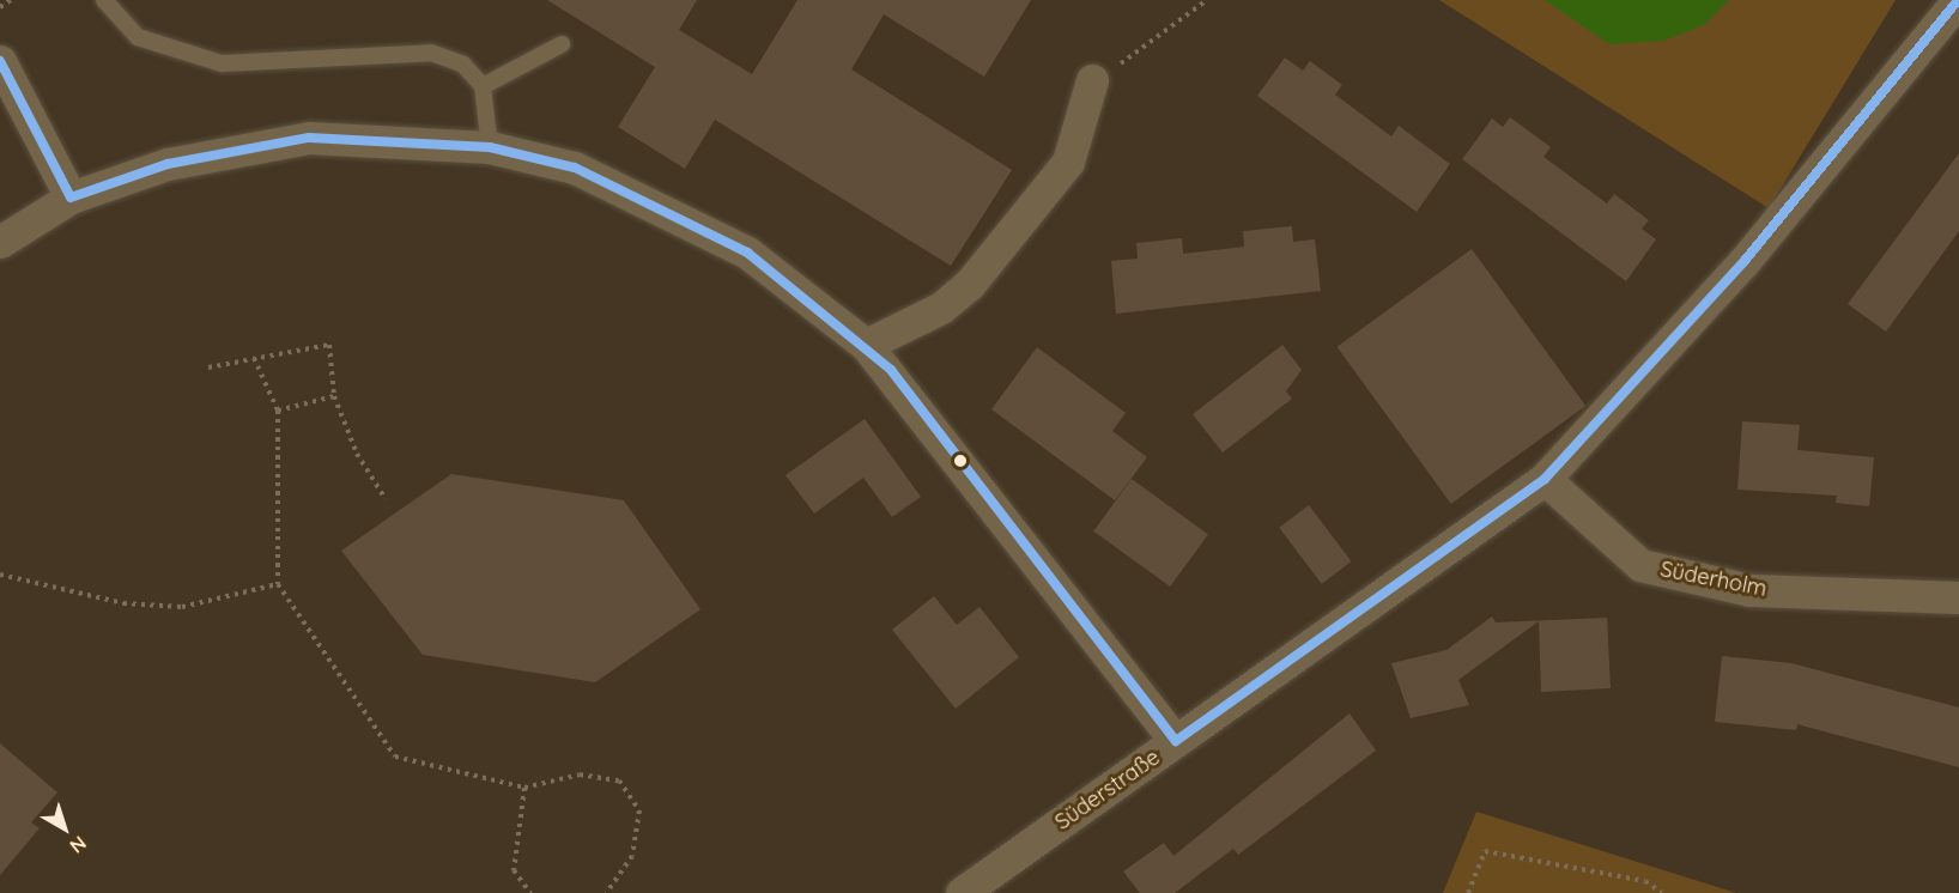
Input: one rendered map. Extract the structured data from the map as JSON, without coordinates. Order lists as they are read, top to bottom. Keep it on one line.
{"streets":{"street":["Süderholm","Süderstraße"]},"crossings":[["Süderholm","Süderstraße"]],"north":"bottom right"}
